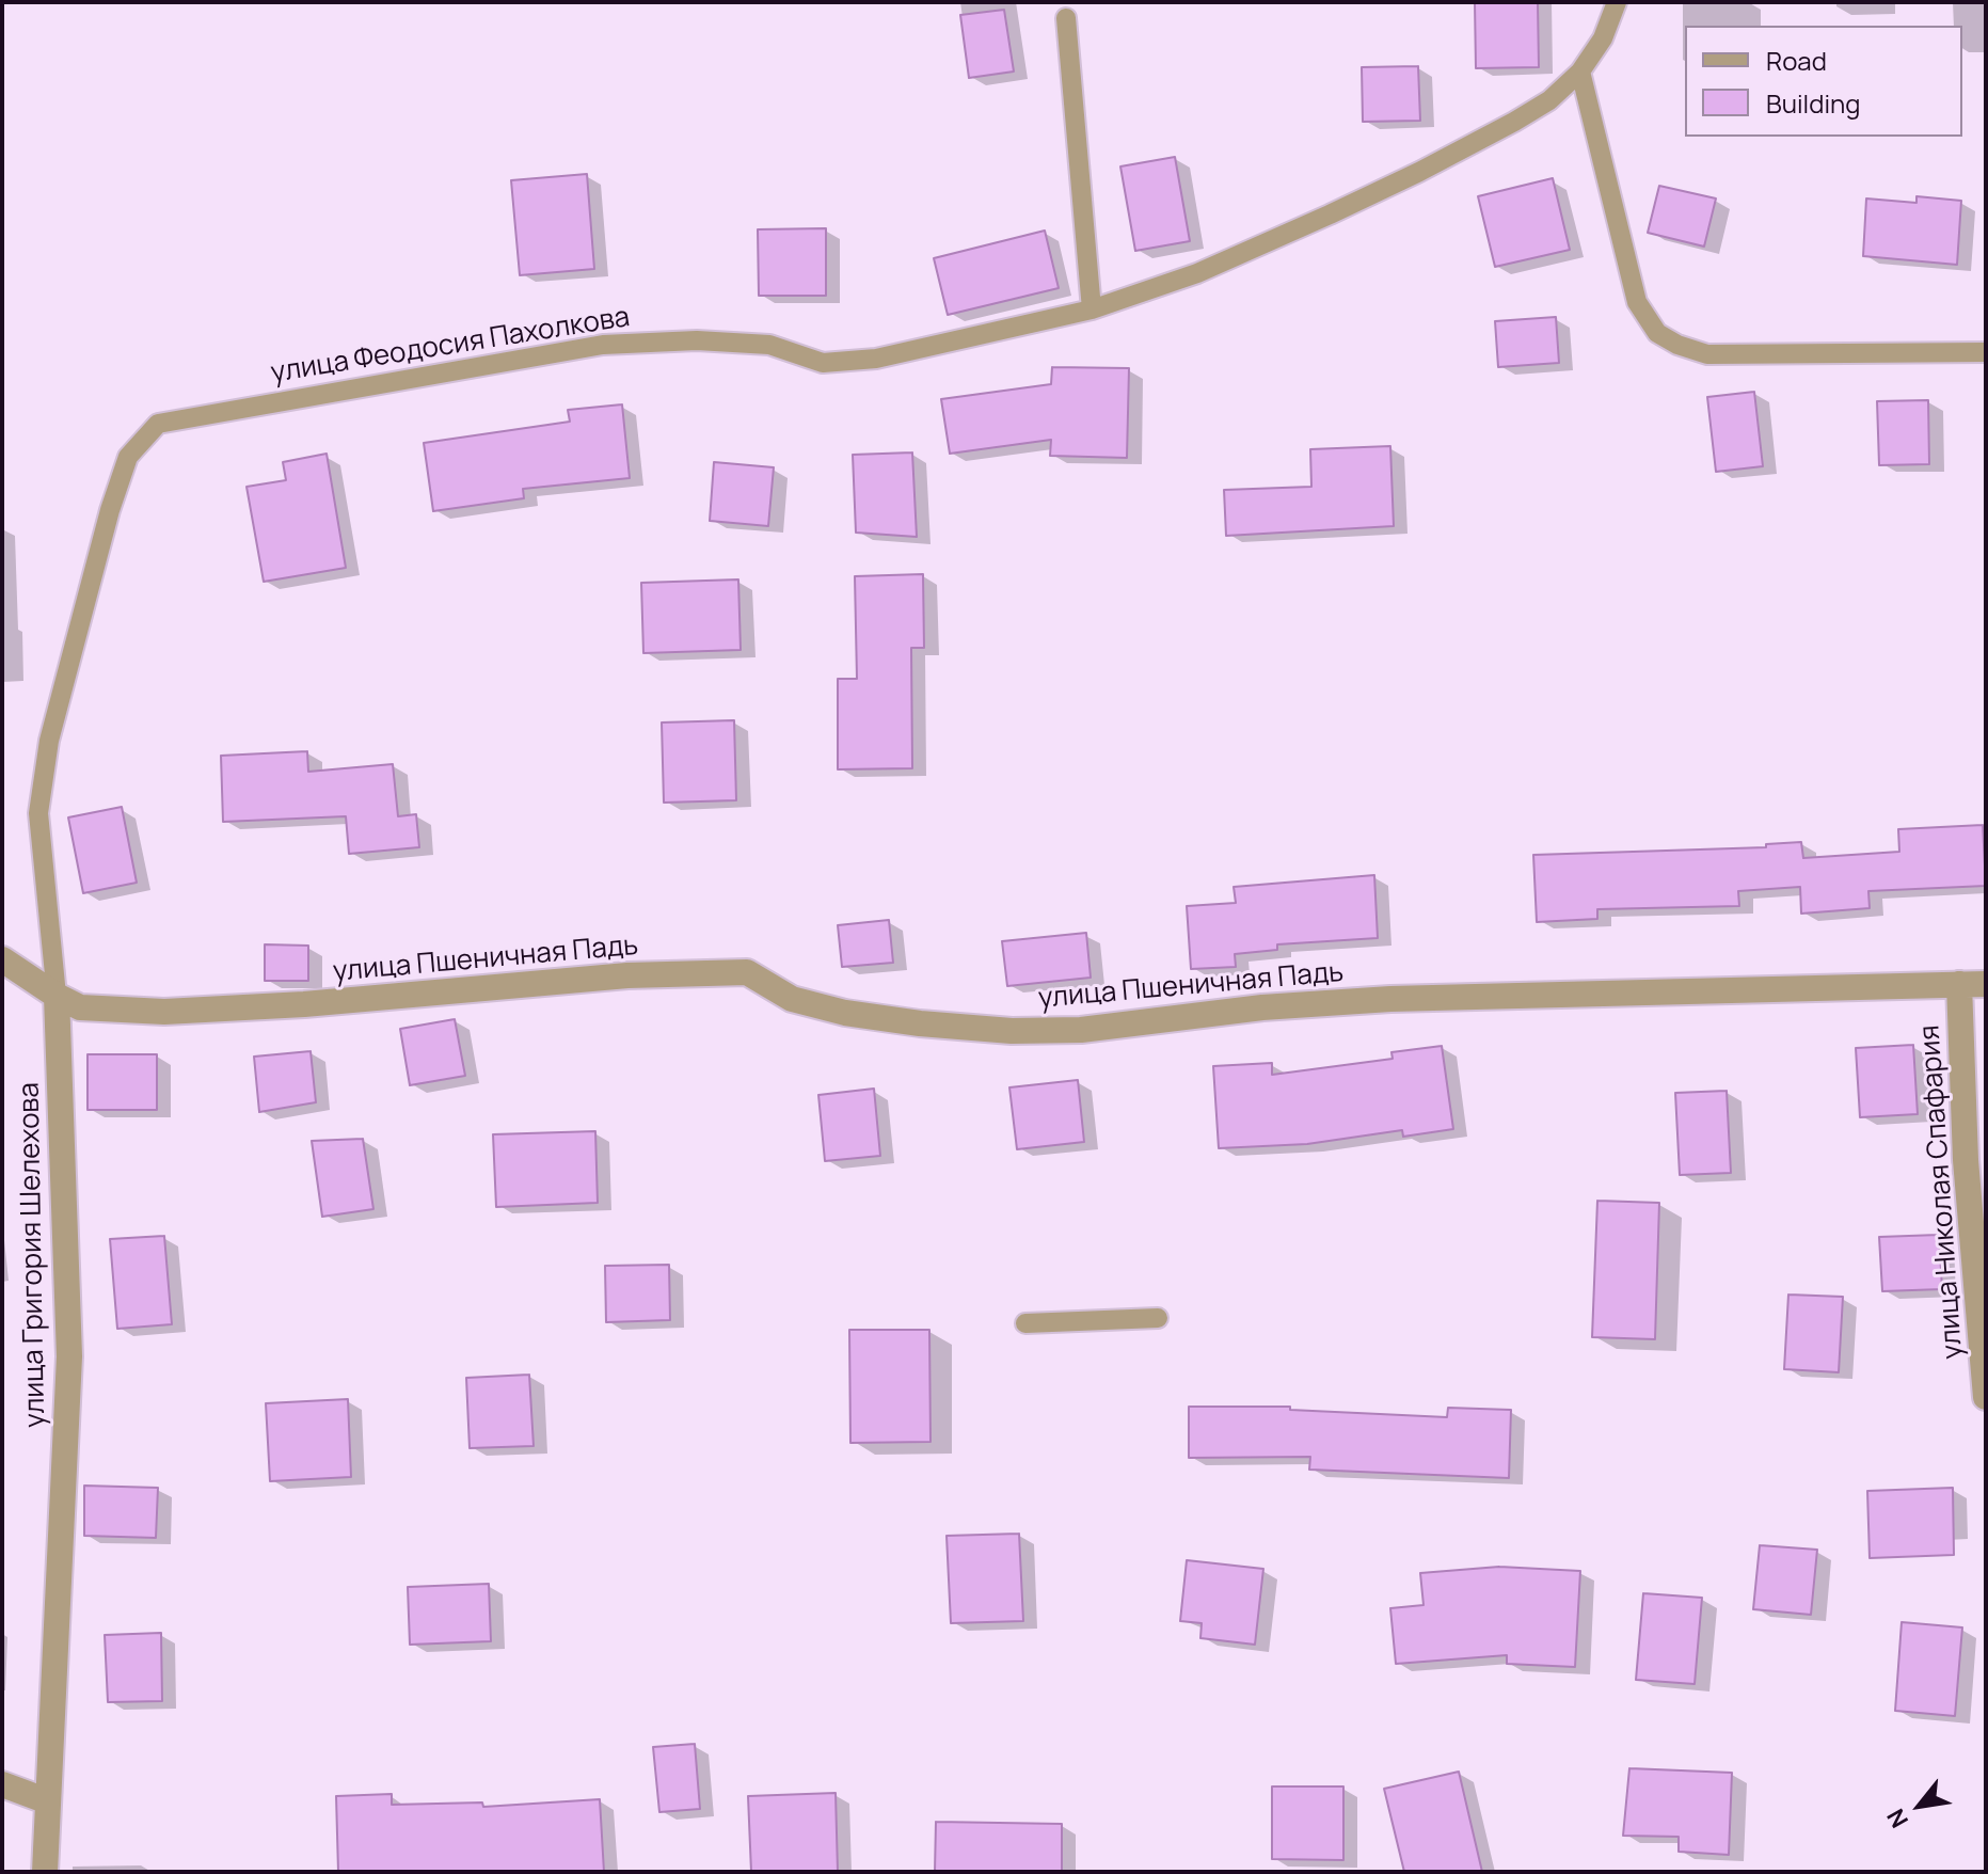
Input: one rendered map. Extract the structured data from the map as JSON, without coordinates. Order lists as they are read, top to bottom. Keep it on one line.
{"streets":{"street":["улица Пшеничная Падь","улица Николая Спафария","улица Григория Шелехова"],"lane":["улица Феодосия Пахолкова"]},"crossings":[["улица Феодосия Пахолкова","улица Пшеничная Падь"],["улица Феодосия Пахолкова","улица Григория Шелехова"],["улица Пшеничная Падь","улица Николая Спафария"],["улица Пшеничная Падь","улица Григория Шелехова"]],"legend":["Road","Building"],"north":"bottom left"}
